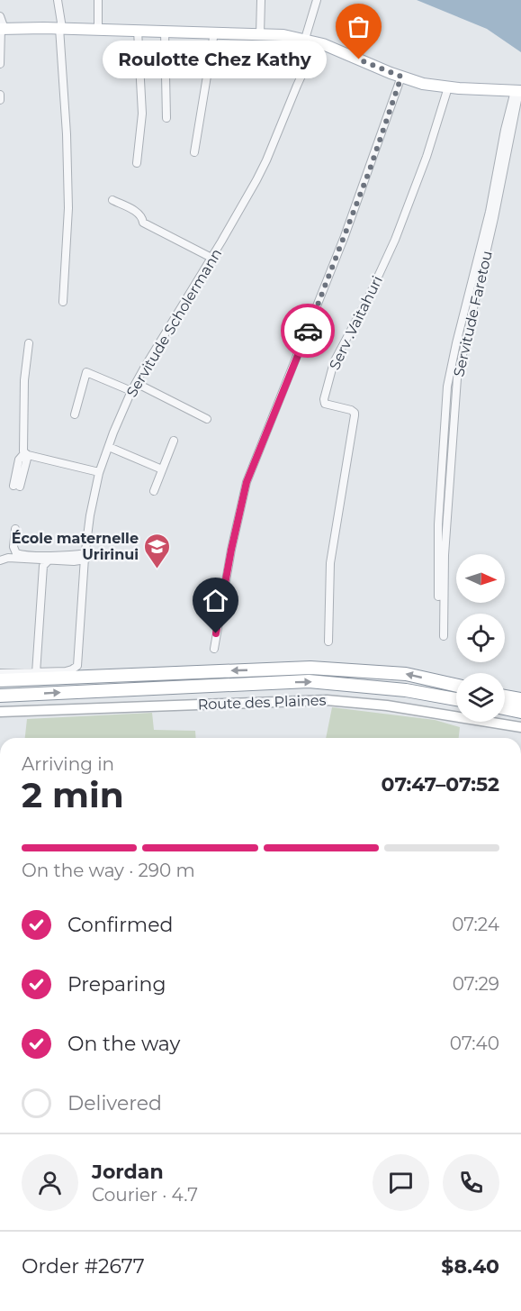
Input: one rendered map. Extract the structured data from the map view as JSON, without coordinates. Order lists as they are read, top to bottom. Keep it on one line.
{"streets":{"highway":["Route des Plaines"],"street":["Servitude Faretou","Servitude Scholermann","Serv .Vaitahuri"]},"places":{"other":["Roulotte Chez Kathy"],"school or university":["École maternelle Uririnui"]},"north":"right","page":{"bubble":"Roulotte Chez Kathy","heading":["2 min","Arriving in","07:47–07:52"],"panel":["Jordan","Courier · 4.7","Order #2677","$8.40"],"bar":"On the way · 290 m","list":[["Confirmed","07:24"],["Preparing","07:29"],["On the way","07:40"],"Delivered"]}}
